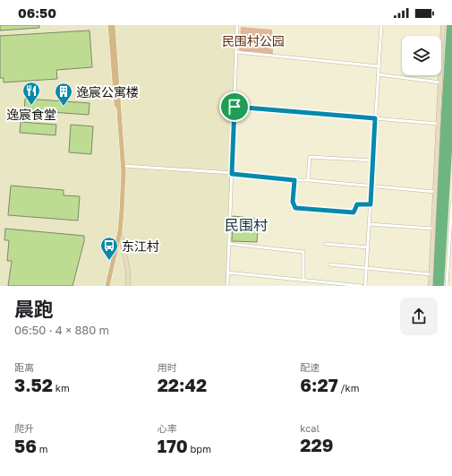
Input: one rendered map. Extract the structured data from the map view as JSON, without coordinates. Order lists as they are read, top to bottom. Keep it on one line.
{"districts":["民围村"],"parks":["民围村公园"],"places":{"restaurant":["逸宸食堂"],"building":["逸宸公寓楼"],"bus stop":["东江村"]},"page":{"status":"06:50","heading":["晨跑","06:50 · 4 × 880 m"],"stats":[["距离","3.52 km"],["用时","22:42"],["配速","6:27 /km"],["爬升","56 m"],["心率","170 bpm"],["kcal","229"]]}}
